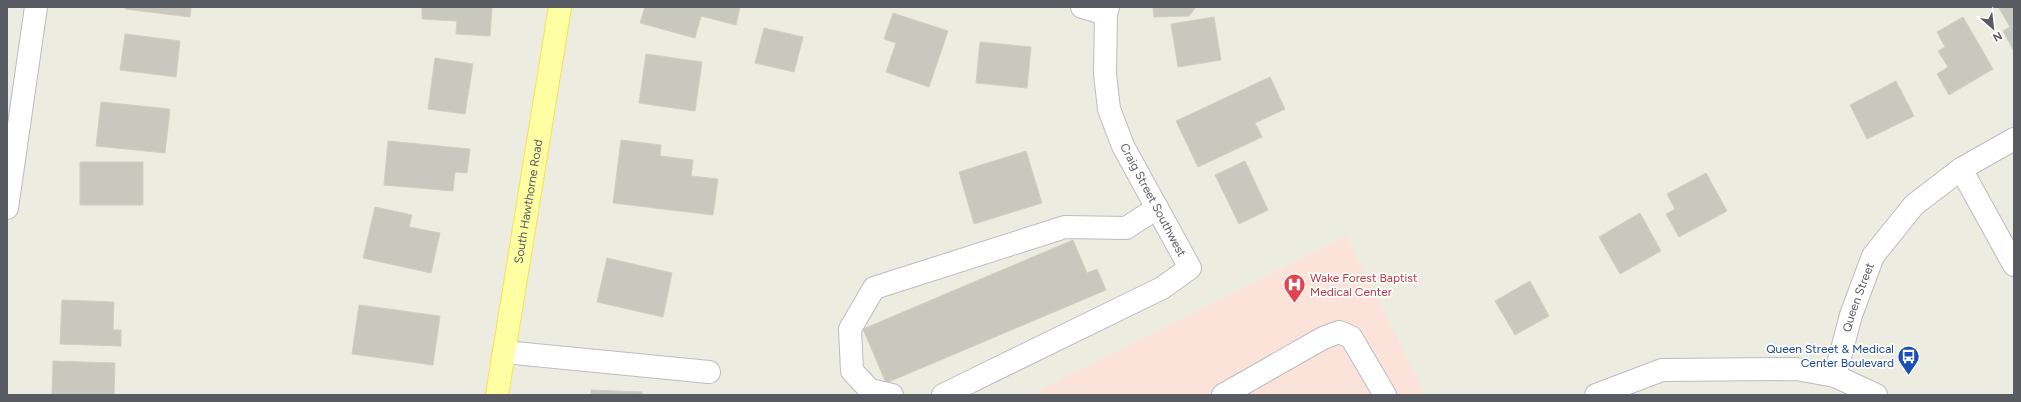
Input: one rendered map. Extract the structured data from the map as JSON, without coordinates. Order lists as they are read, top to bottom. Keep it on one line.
{"streets":{"main road":["South Hawthorne Road"],"street":["Craig Street Southwest","Queen Street"]},"places":{"hospital":["Wake Forest Baptist Medical Center"],"bus stop":["Queen Street & Medical Center Boulevard"]},"north":"bottom right"}
